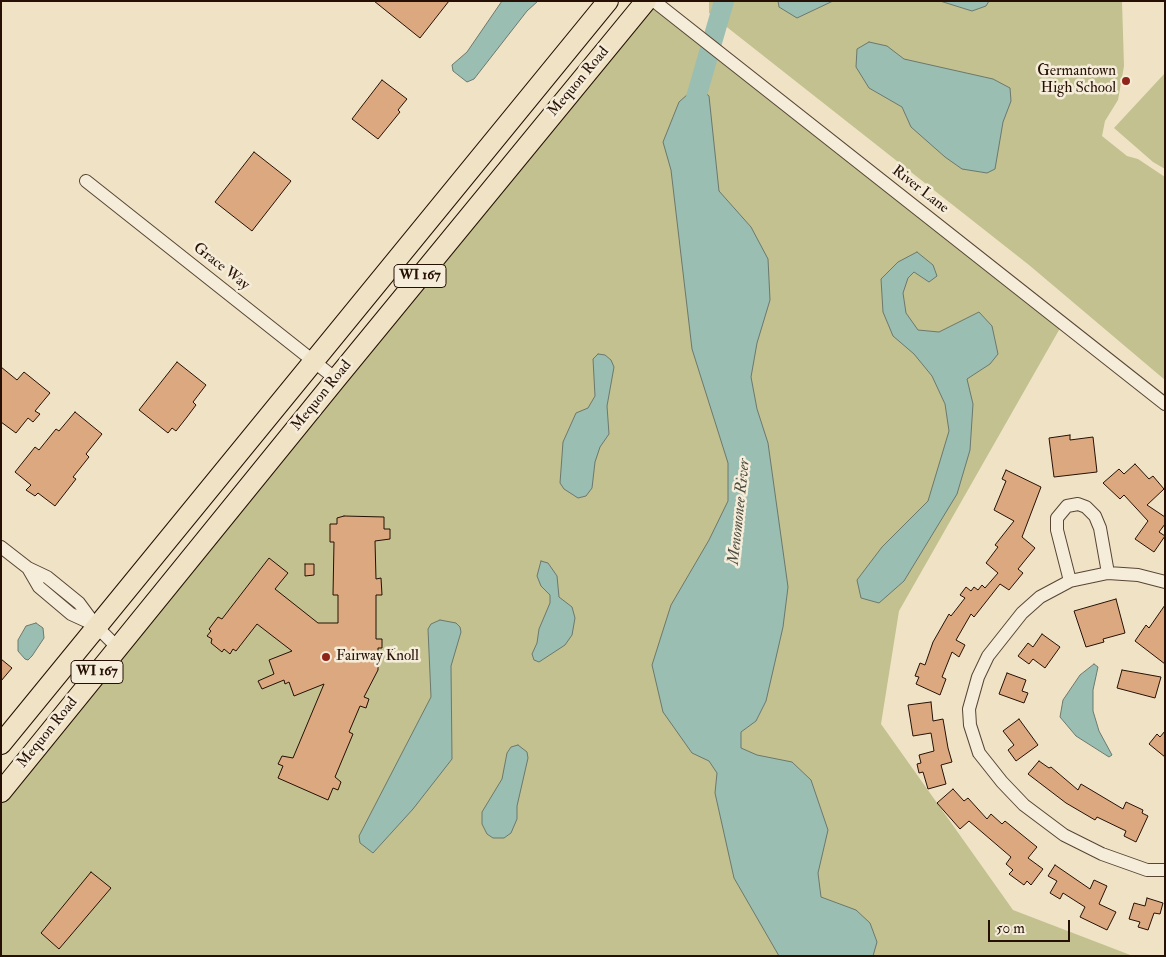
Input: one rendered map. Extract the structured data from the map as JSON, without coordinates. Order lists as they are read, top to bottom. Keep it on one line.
{"streets":{"main road":["Mequon Road","WI 167"],"street":["River Lane","Grace Way"]},"crossings":[["Mequon Road","Grace Way"]],"water":["Menomonee River"],"places":["Germantown High School","Fairway Knoll"],"scale_bar":"50 m"}
